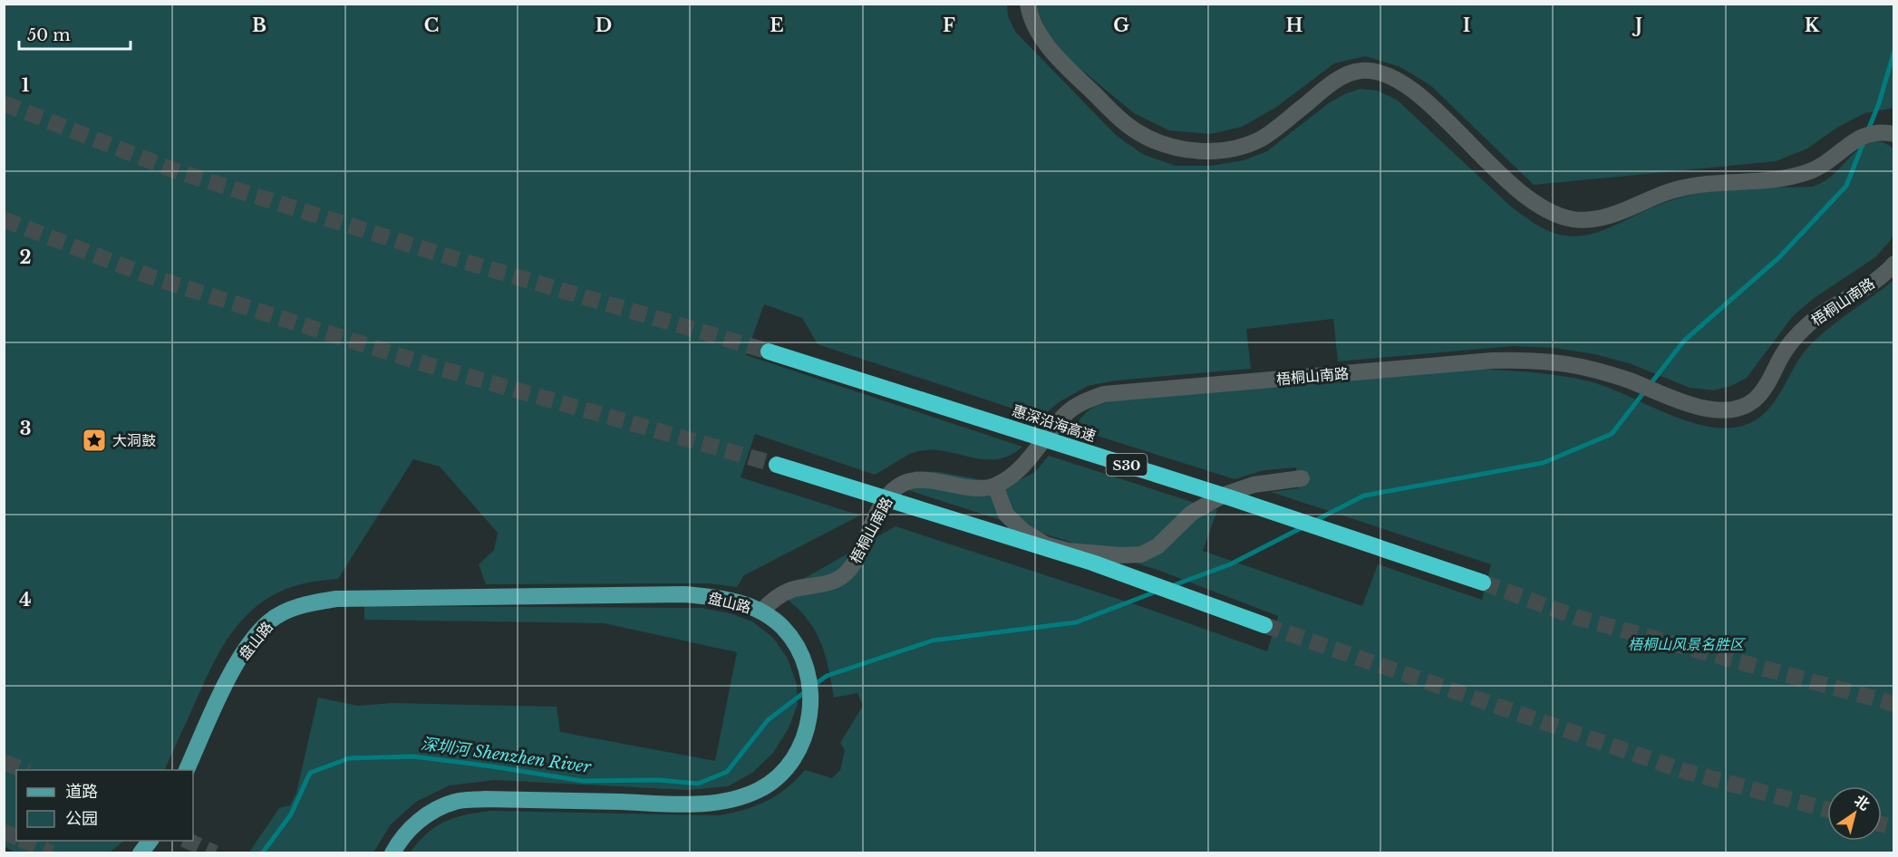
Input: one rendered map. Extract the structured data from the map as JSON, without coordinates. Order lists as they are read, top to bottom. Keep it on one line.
{"streets":{"highway":["惠深沿海高速","S30"],"main road":["盘山路"],"street":["梧桐山南路"]},"crossings":[["梧桐山南路","盘山路"]],"water":["深圳河 Shenzhen River"],"parks":["梧桐山风景名胜区"],"places":{"place":["大洞鼓"]},"legend":["道路","公园"],"scale_bar":"50 m","north":"top right","grid":{"columns":["B","C","D","E","F","G","H","I","J","K"],"rows":["1","2","3","4"]}}
